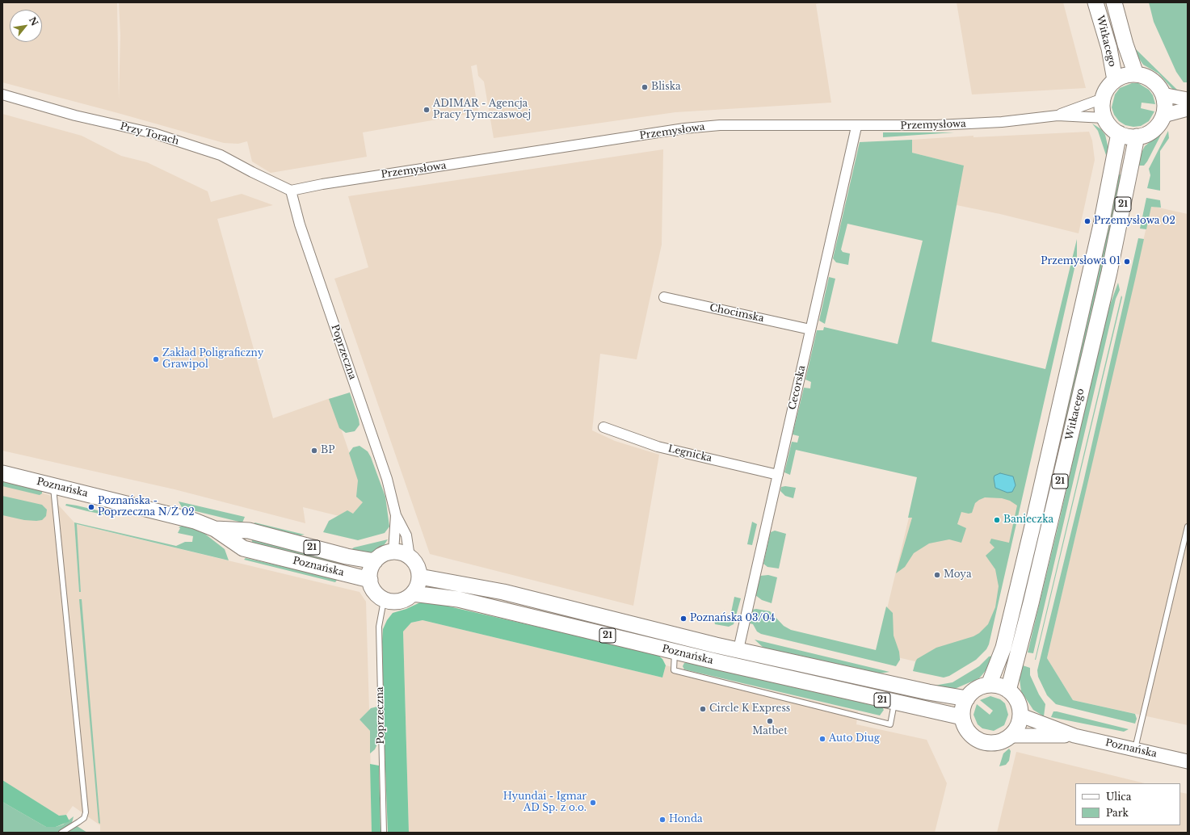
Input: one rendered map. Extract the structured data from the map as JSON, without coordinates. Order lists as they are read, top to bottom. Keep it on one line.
{"streets":{"main road":["Witkacego","21","Poznańska"],"street":["Przemysłowa","Przy Torach","Chocimska","Poprzeczna","Cecorska","Legnicka"]},"crossings":[["Witkacego","Przemysłowa"],["Witkacego","Poznańska"],["Przemysłowa","Przy Torach"],["Przemysłowa","Poprzeczna"],["Przemysłowa","Cecorska"],["Przy Torach","Poprzeczna"],["Chocimska","Cecorska"],["Poprzeczna","Poznańska"],["Cecorska","Legnicka"],["Cecorska","Poznańska"]],"places":["Bliska","ADIMAR - Agencja Pracy Tymczaswoej","Przemysłowa 02","Przemysłowa 01","Zakład Poligraficzny Grawipol","BP","Poznańska - Poprzeczna N/Ż 02","Banieczka","Moya","Poznańska 03/04","Circle K Express","Matbet","Auto Diug","Hyundai - Igmar AD Sp. z o.o.","Honda"],"legend":["Ulica","Park"],"north":"top right"}
